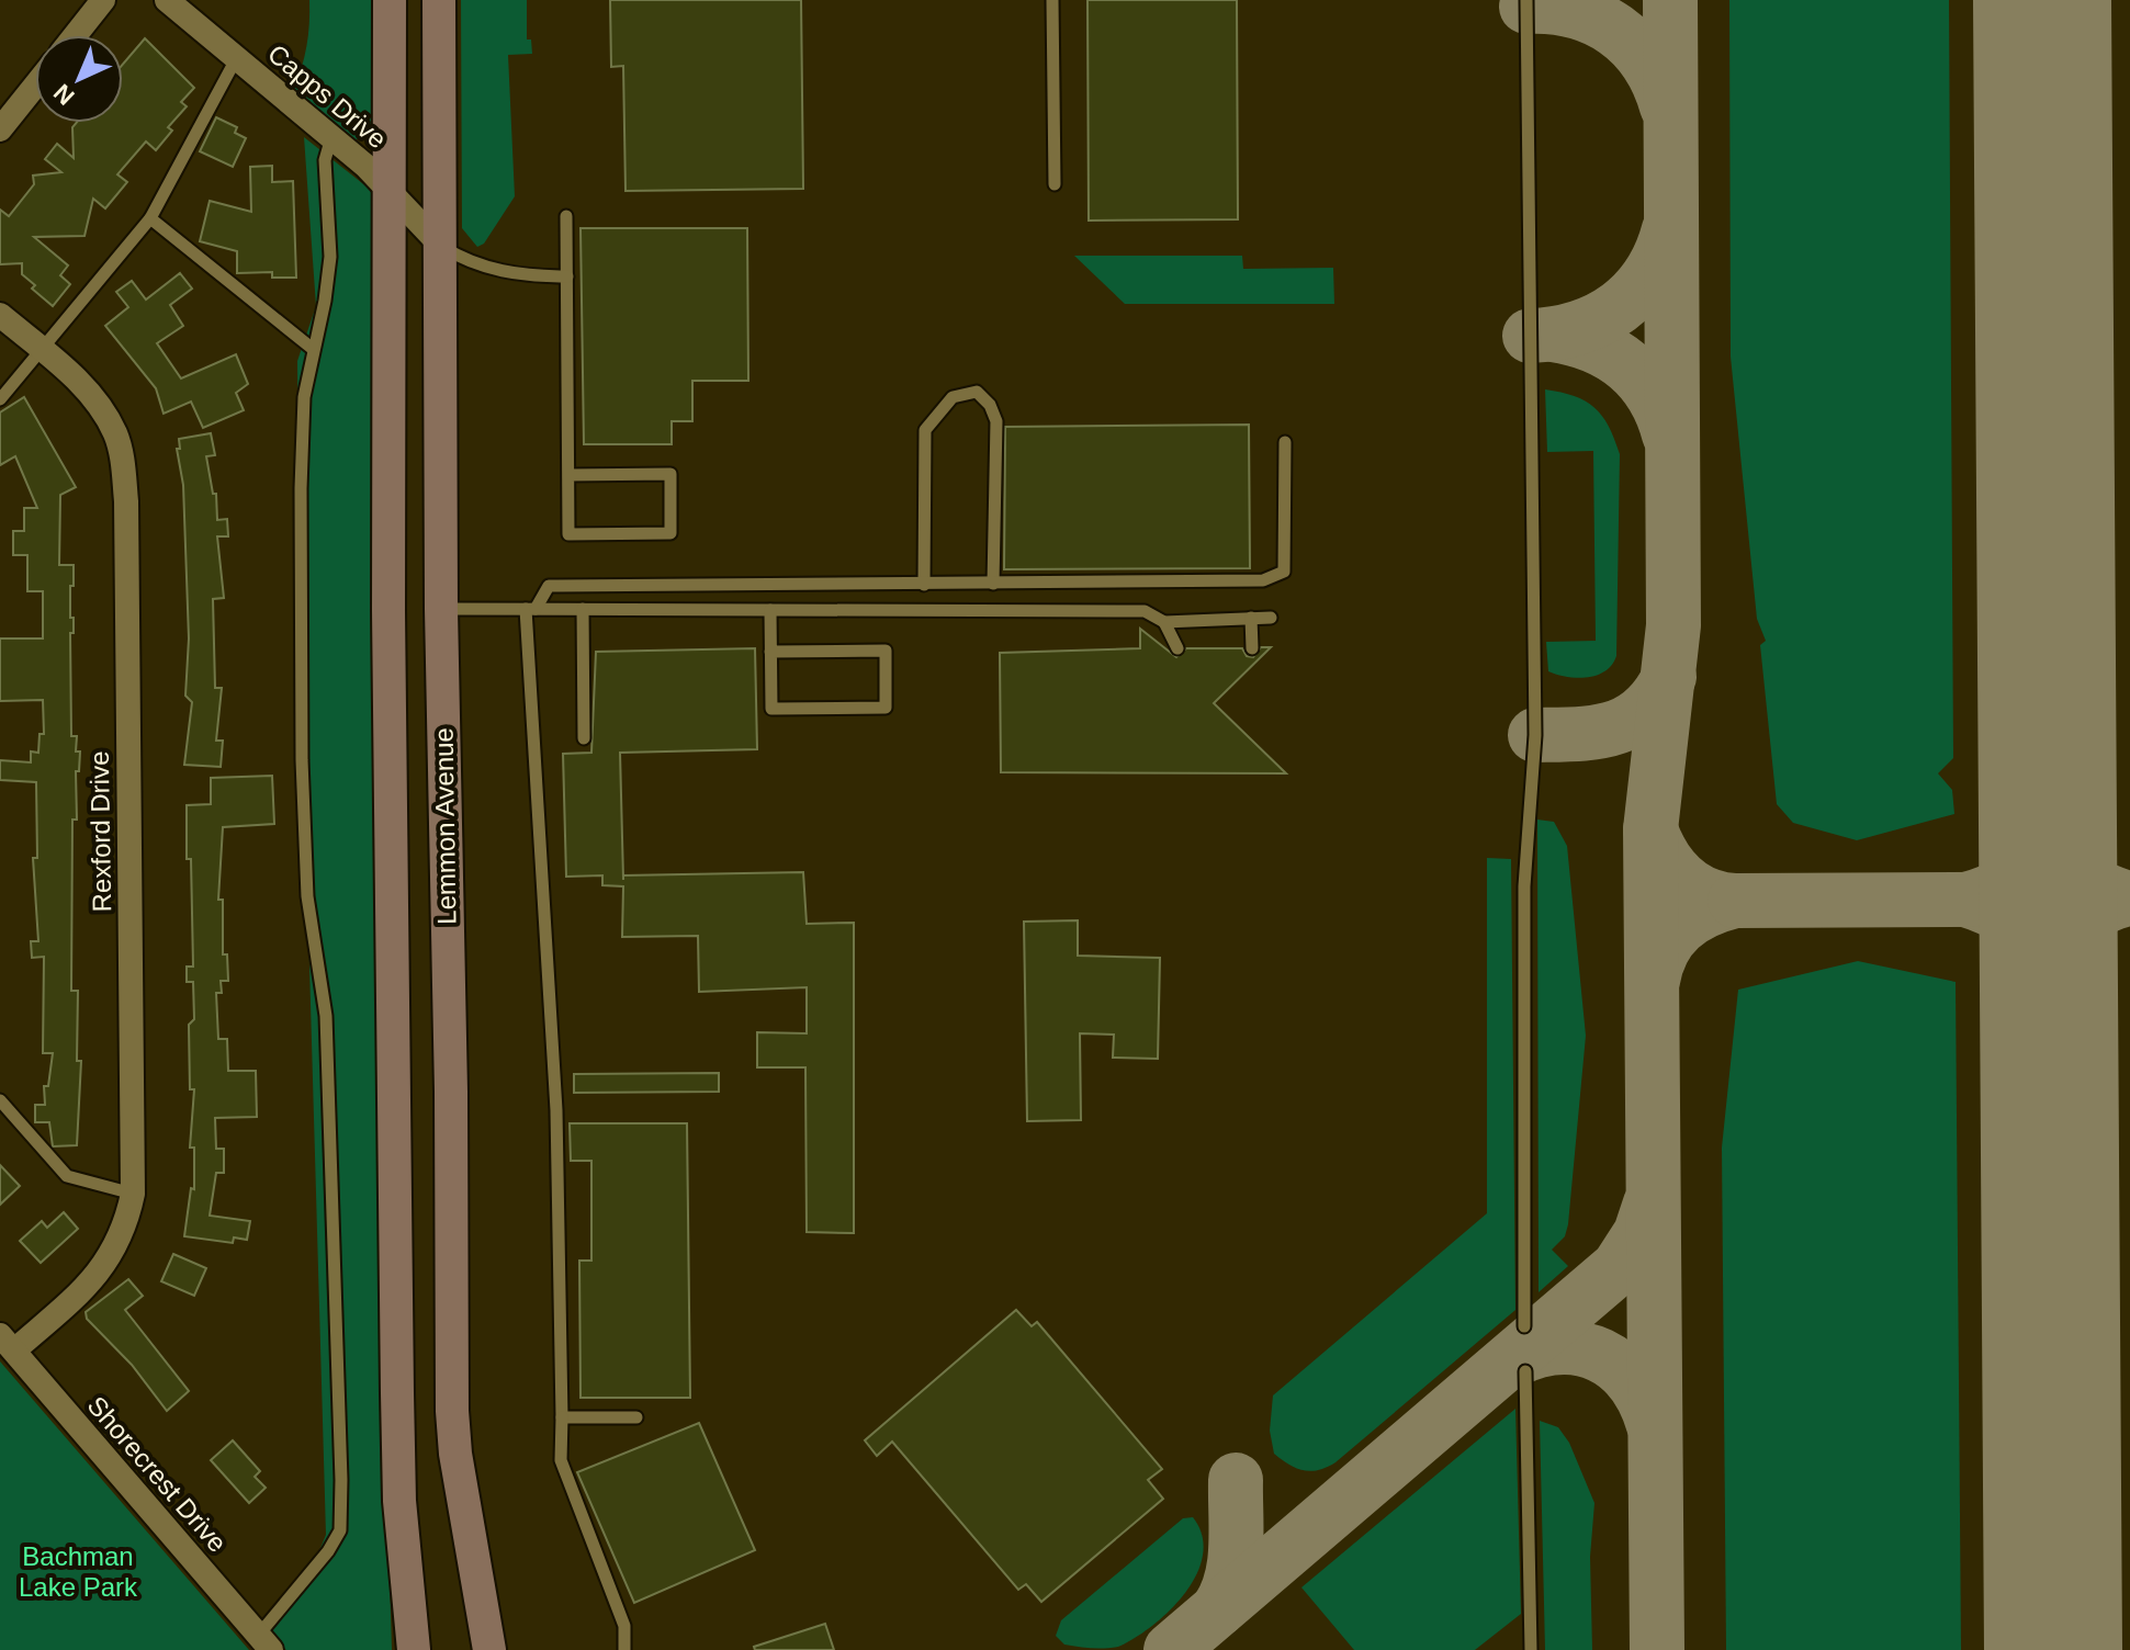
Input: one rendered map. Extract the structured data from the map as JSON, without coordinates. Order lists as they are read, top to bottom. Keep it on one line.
{"streets":{"main road":["Lemmon Avenue"],"street":["Capps Drive","Rexford Drive","Shorecrest Drive"]},"crossings":[["Capps Drive","Lemmon Avenue"],["Rexford Drive","Shorecrest Drive"]],"parks":["Bachman Lake Park"],"north":"bottom left"}
